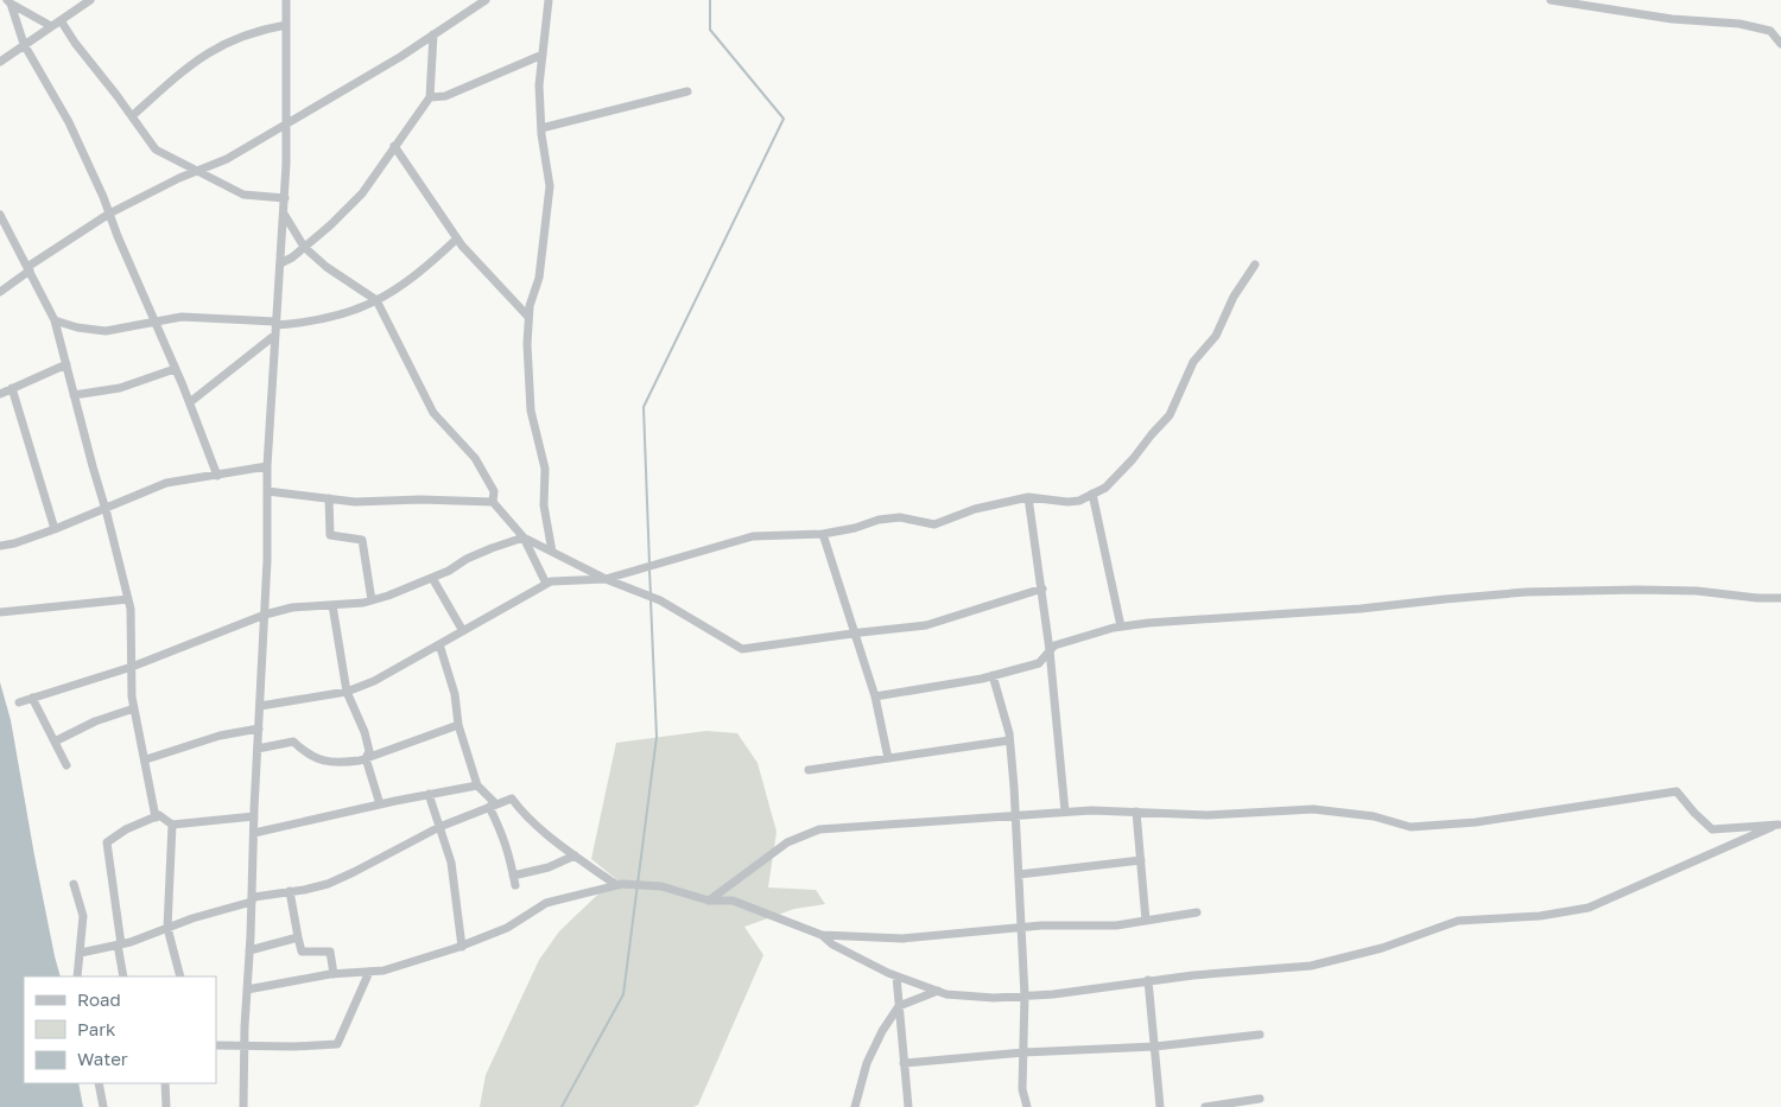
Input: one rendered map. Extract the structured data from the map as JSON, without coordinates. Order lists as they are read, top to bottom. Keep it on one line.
{"legend":["Road","Park","Water"]}
